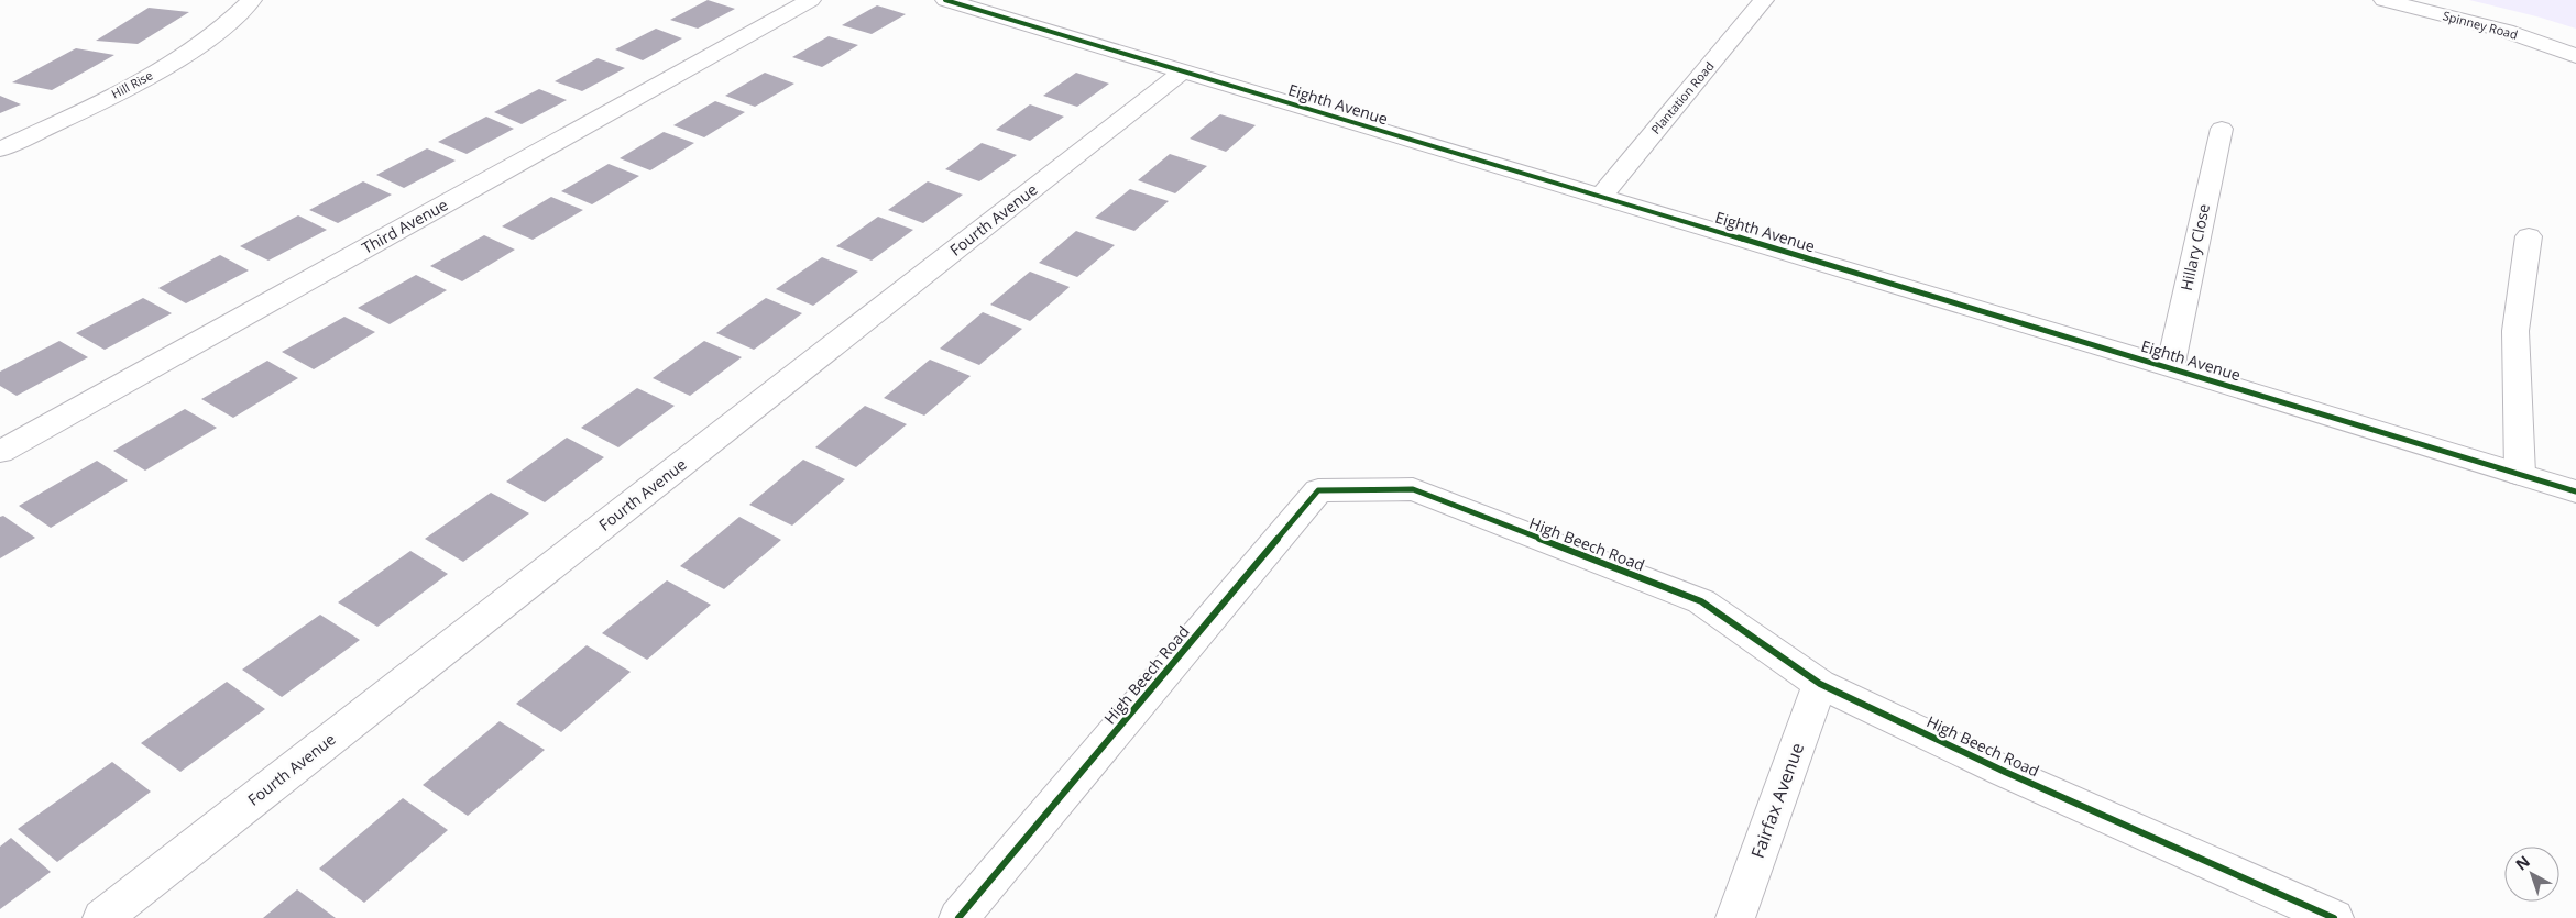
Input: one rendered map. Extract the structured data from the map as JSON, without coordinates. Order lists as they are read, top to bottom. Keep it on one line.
{"streets":{"street":["Spinney Road","Hill Rise","Plantation Road","Eighth Avenue","Fourth Avenue","Third Avenue","Hillary Close","High Beech Road","Fairfax Avenue"]},"crossings":[["Plantation Road","Eighth Avenue"],["Eighth Avenue","Fourth Avenue"],["Eighth Avenue","Hillary Close"],["High Beech Road","Fairfax Avenue"]],"north":"top left"}
